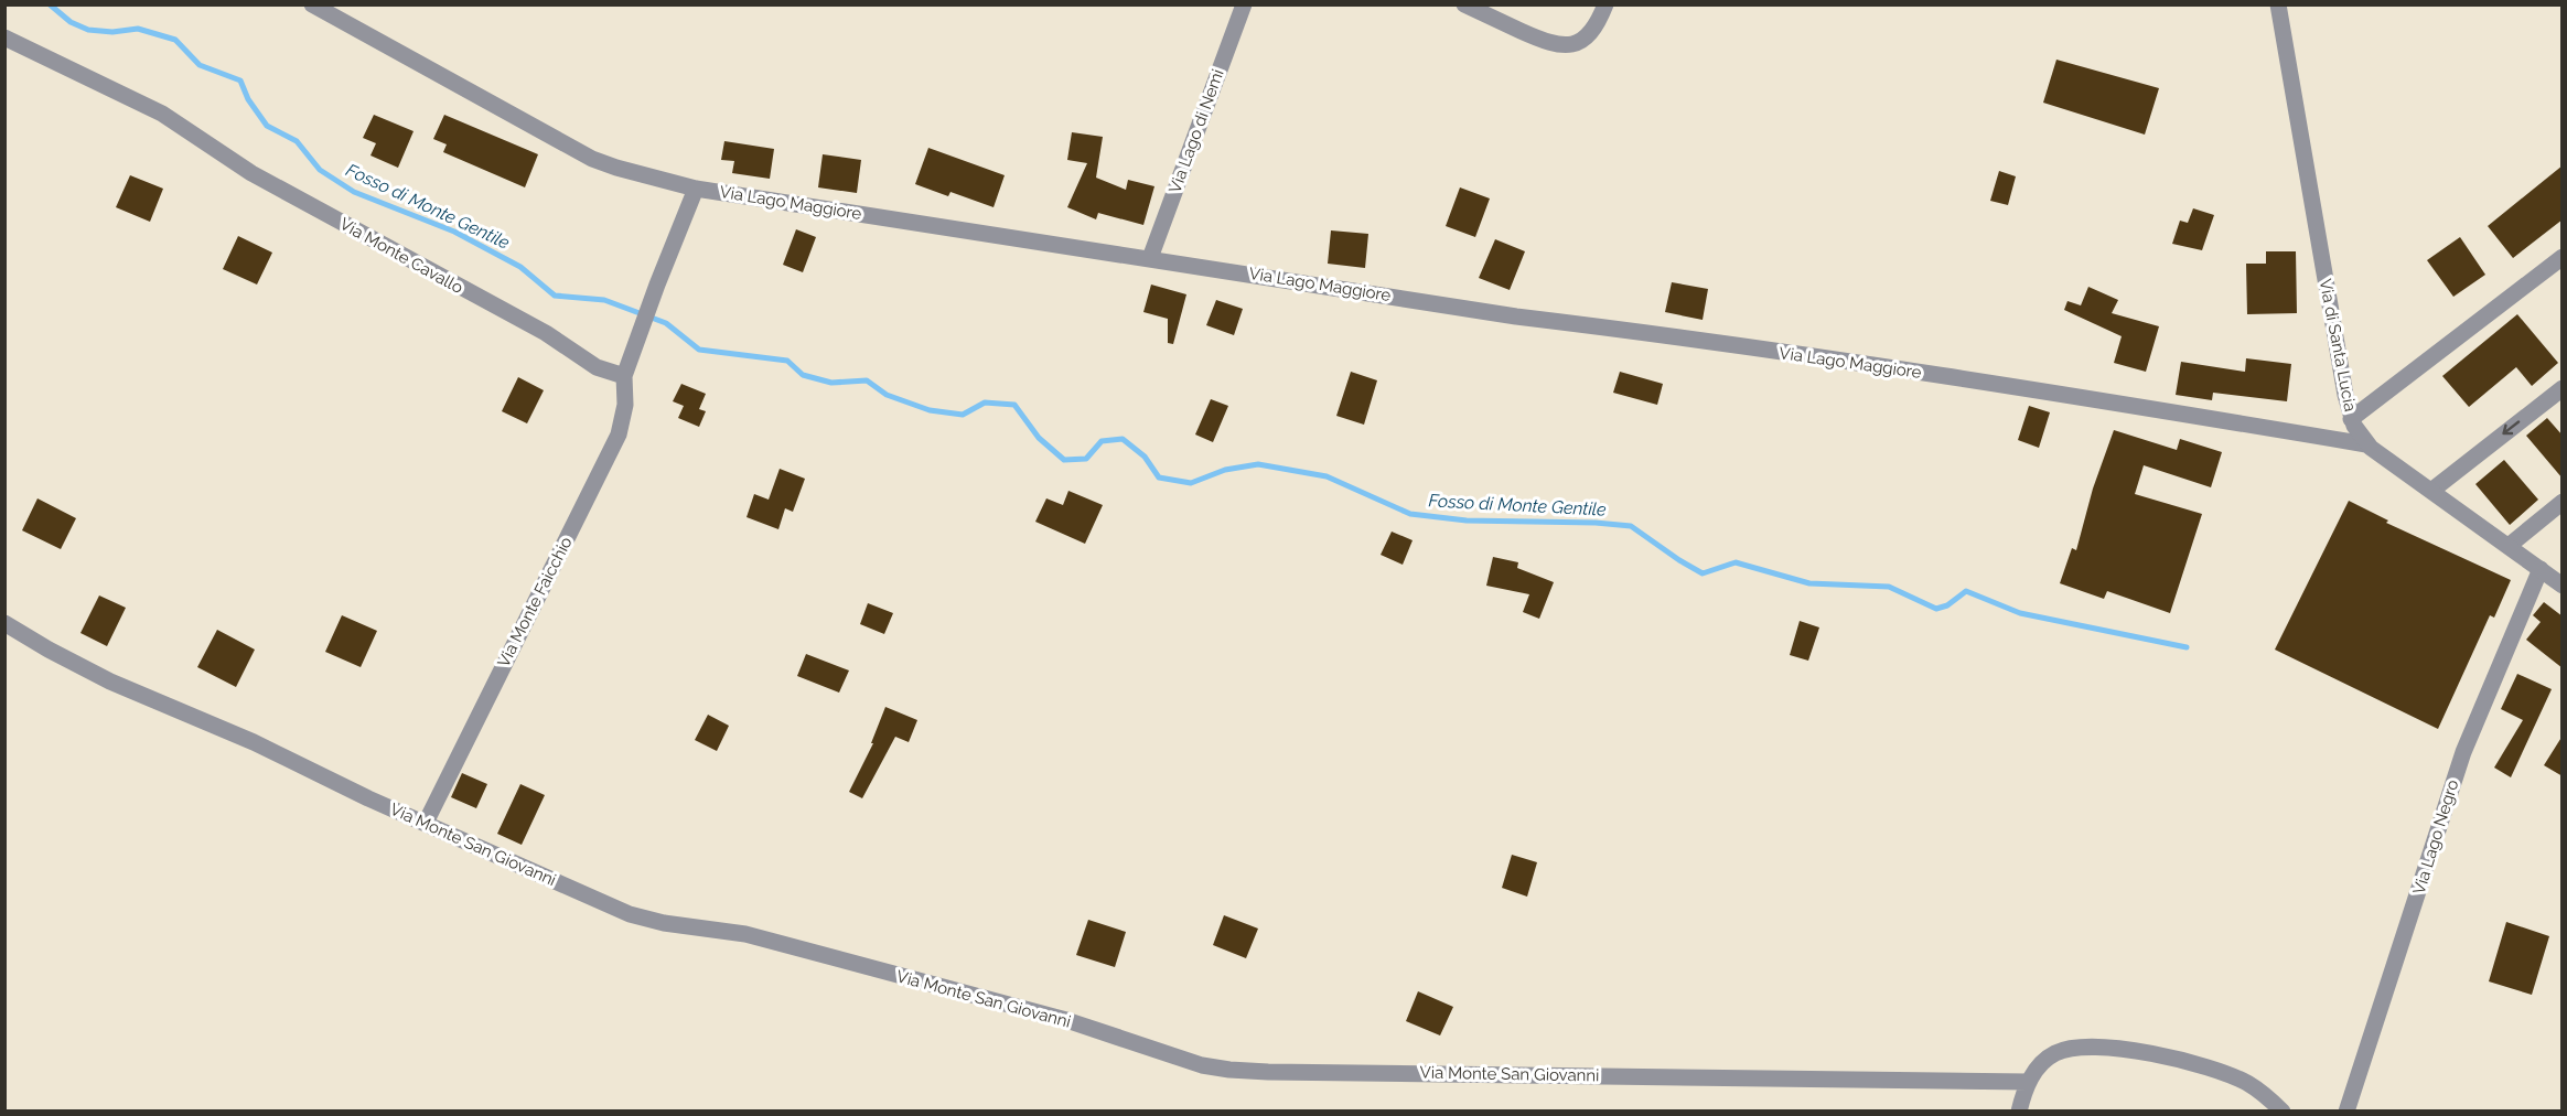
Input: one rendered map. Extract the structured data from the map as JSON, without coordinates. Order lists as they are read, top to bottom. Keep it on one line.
{"streets":{"street":["Via Lago di Nemi","Via Lago Maggiore","Via Monte Cavallo","Via di Santa Lucia","Via Monte Faicchio","Via Lago Negro","Via Monte San Giovanni"]},"crossings":[["Via Lago di Nemi","Via Lago Maggiore"],["Via Lago Maggiore","Via di Santa Lucia"],["Via Monte Cavallo","Via Monte Faicchio"],["Via di Santa Lucia","Via Lago Negro"],["Via Monte Faicchio","Via Monte San Giovanni"]],"water":["Fosso di Monte Gentile"]}
